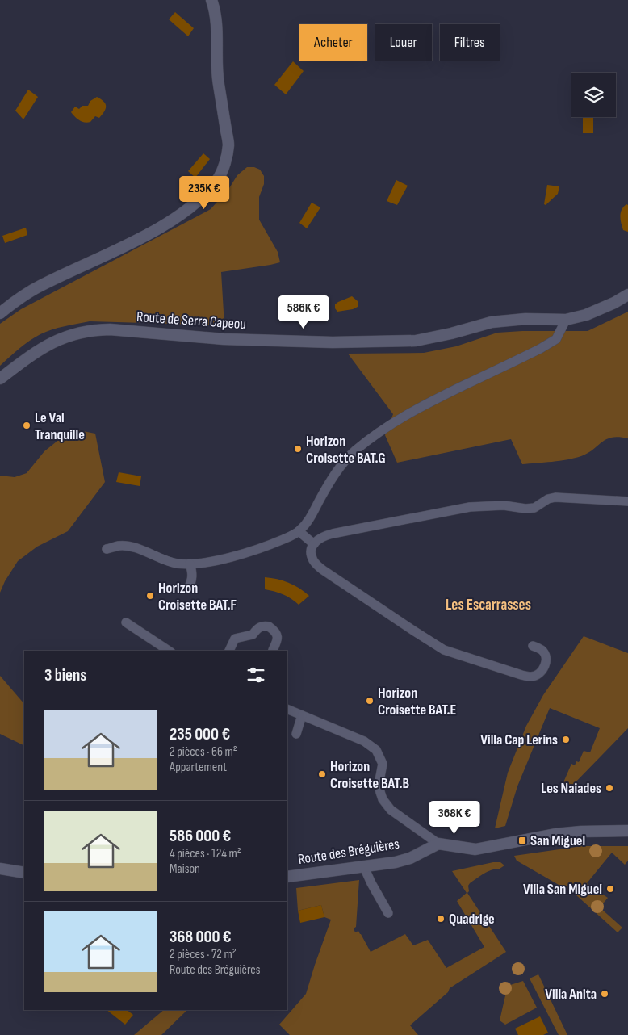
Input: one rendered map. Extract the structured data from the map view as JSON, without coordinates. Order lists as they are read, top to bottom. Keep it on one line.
{"streets":{"street":["Route de Serra Capeou","Route des Bréguières"]},"districts":["Les Escarrasses"],"places":{"other":["Le Val Tranquille","Horizon Croisette BAT.G","Horizon Croisette BAT.F","Horizon Croisette BAT.E","Villa Cap Lerins","Horizon Croisette BAT.B","Les Naiades","Villa San Miguel","Quadrige","Villa Anita"],"transit":["San Miguel"]},"page":{"chip":["Acheter","Louer","Filtres"],"price":["235K €","586K €","368K €"],"heading":"3 biens","list":[{"name":"235 000 €","note":"2 pièces · 66 m² · Appartement"},{"name":"586 000 €","note":"4 pièces · 124 m² · Maison"},{"name":"368 000 €","note":"2 pièces · 72 m² · Route des Bréguières"}]}}
